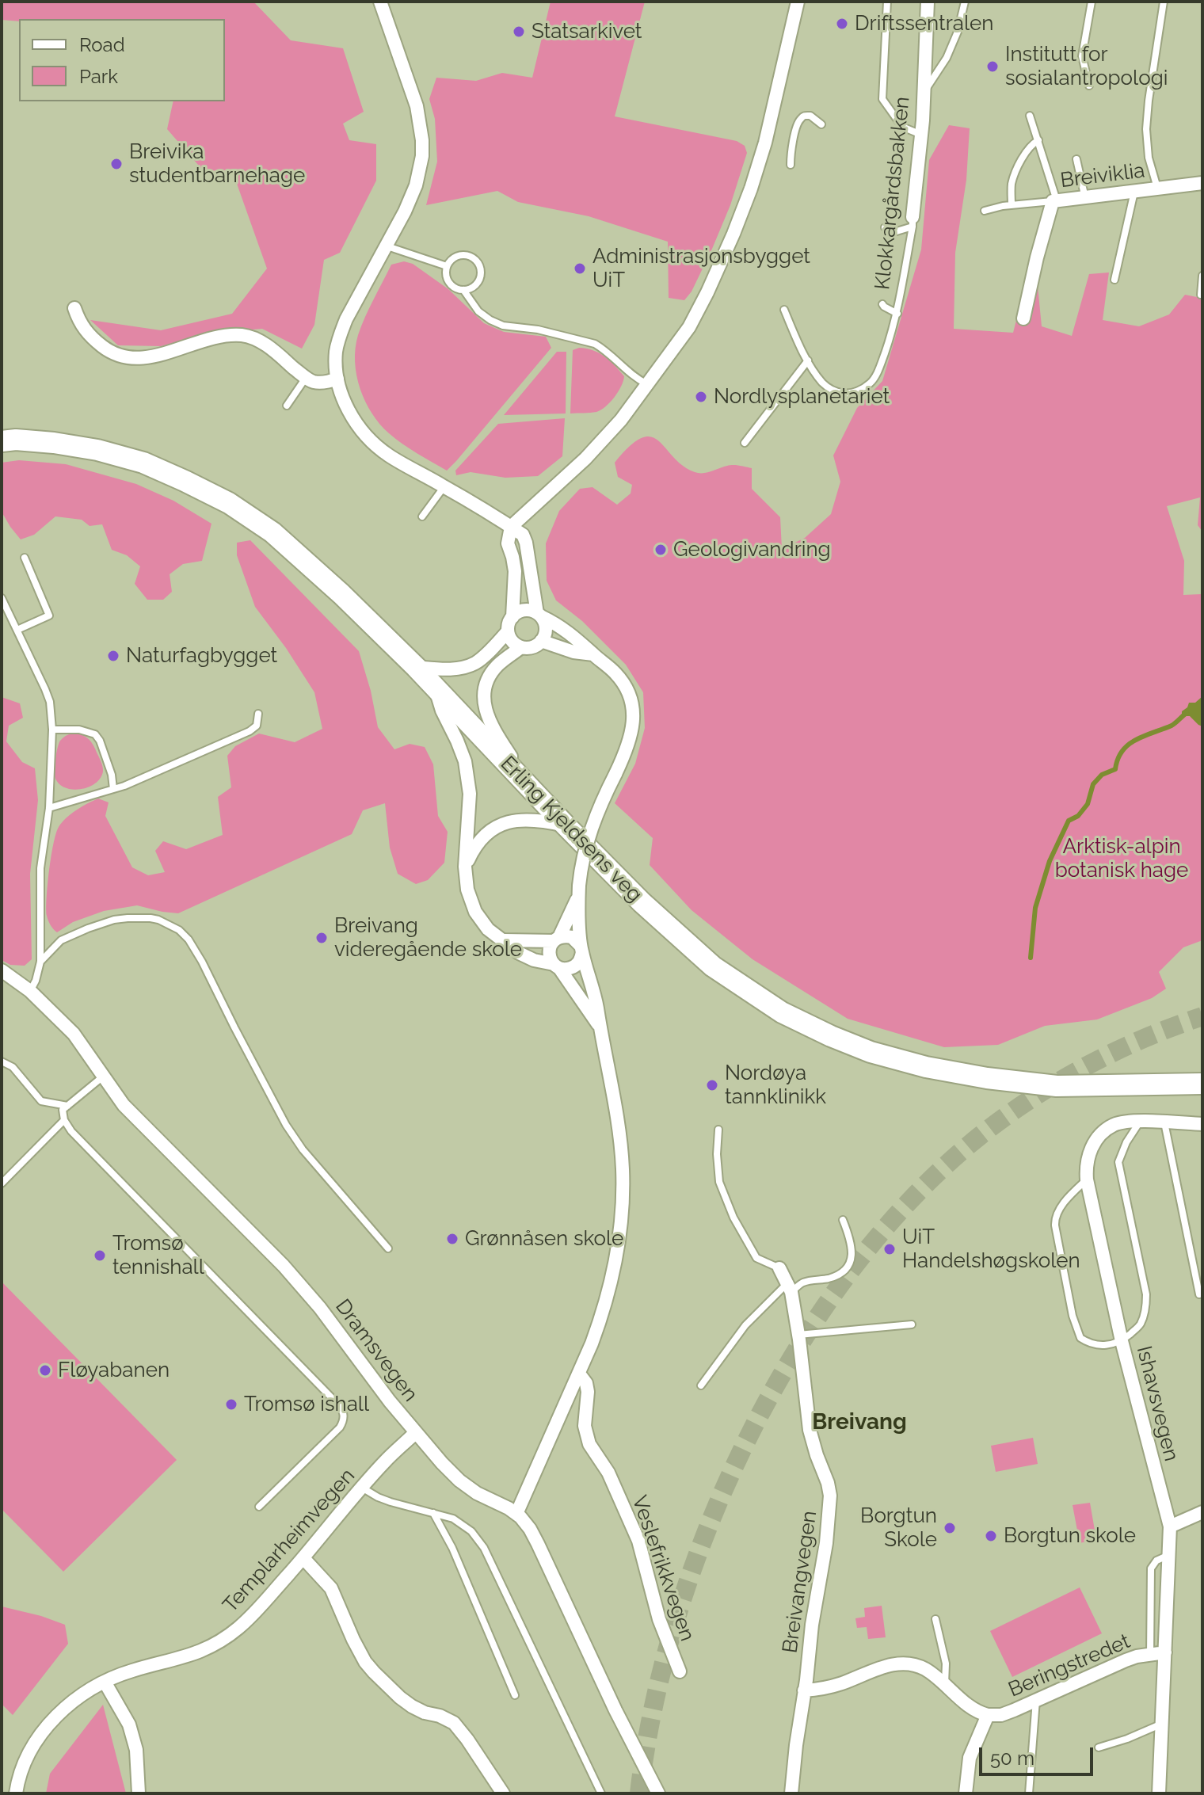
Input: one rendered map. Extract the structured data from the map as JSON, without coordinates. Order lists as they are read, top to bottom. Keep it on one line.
{"streets":{"highway":["Erling Kjeldsens veg"],"street":["Breiviklia","Klokkargårdsbakken","Dramsvegen","Ishavsvegen","Templarheimvegen","Veslefrikkvegen","Breivangvegen","Beringstredet"]},"crossings":[["Dramsvegen","Templarheimvegen"],["Ishavsvegen","Beringstredet"],["Breivangvegen","Beringstredet"]],"districts":["Breivang"],"parks":["Arktisk-alpin botanisk hage"],"places":["Driftssentralen","Statsarkivet","Institutt for sosialantropologi","Breivika studentbarnehage","Administrasjonsbygget UiT","Nordlysplanetariet","Geologivandring","Naturfagbygget","Breivang videregående skole","Nordøya tannklinikk","Grønnåsen skole","UiT Handelshøgskolen","Tromsø tennishall","Fløyabanen","Tromsø ishall","Borgtun Skole","Borgtun skole"],"legend":["Road","Park"],"scale_bar":"50 m"}
